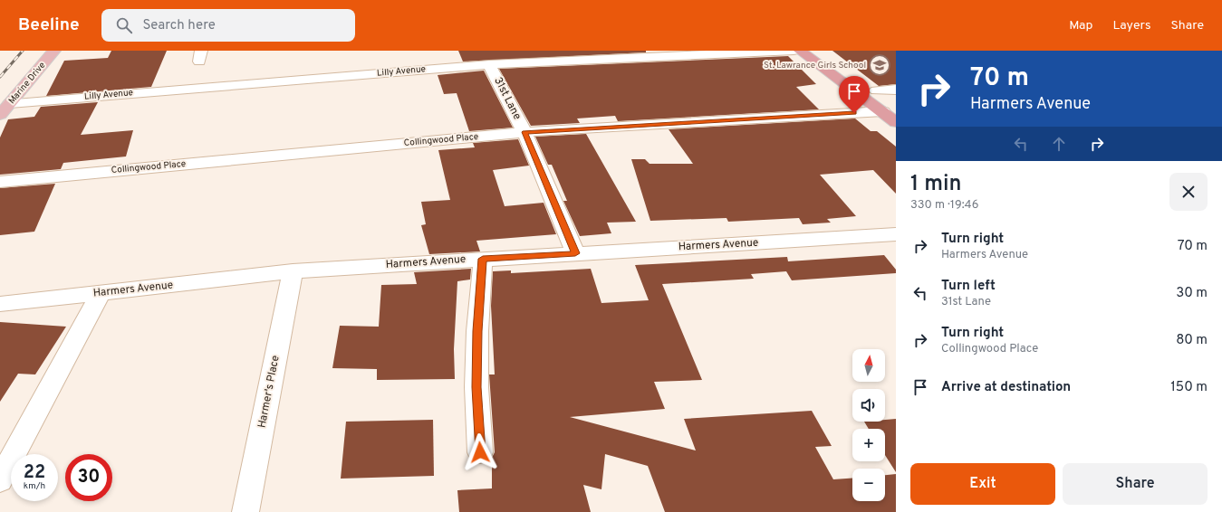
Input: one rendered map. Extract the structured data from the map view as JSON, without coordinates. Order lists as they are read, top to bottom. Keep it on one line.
{"streets":{"main road":["Marine Drive"],"street":["Lilly Avenue","31st Lane","Collingwood Place","Harmers Avenue","Harmer's Place"]},"crossings":[["Lilly Avenue","Marine Drive"],["Lilly Avenue","31st Lane"],["31st Lane","Collingwood Place"],["31st Lane","Harmers Avenue"],["Harmers Avenue","Harmer's Place"]],"places":{"school or university":["St. Lawrance Girls School"]},"north":"top","page":{"header":"Beeline","search":"Search here","nav":["Map","Layers","Share"],"turn":["70 m","Harmers Avenue"],"heading":["1 min","330 m · 19:46"],"list":[{"name":"Turn right","note":"Harmers Avenue","value":"70 m"},{"name":"Turn left","note":"31st Lane","value":"30 m"},{"name":"Turn right","note":"Collingwood Place","value":"80 m"},{"name":"Arrive at destination","value":"150 m"}],"map_buttons":["+","−"],"speed":"22 km/h","limit":"30","buttons":["Exit","Share"]}}
